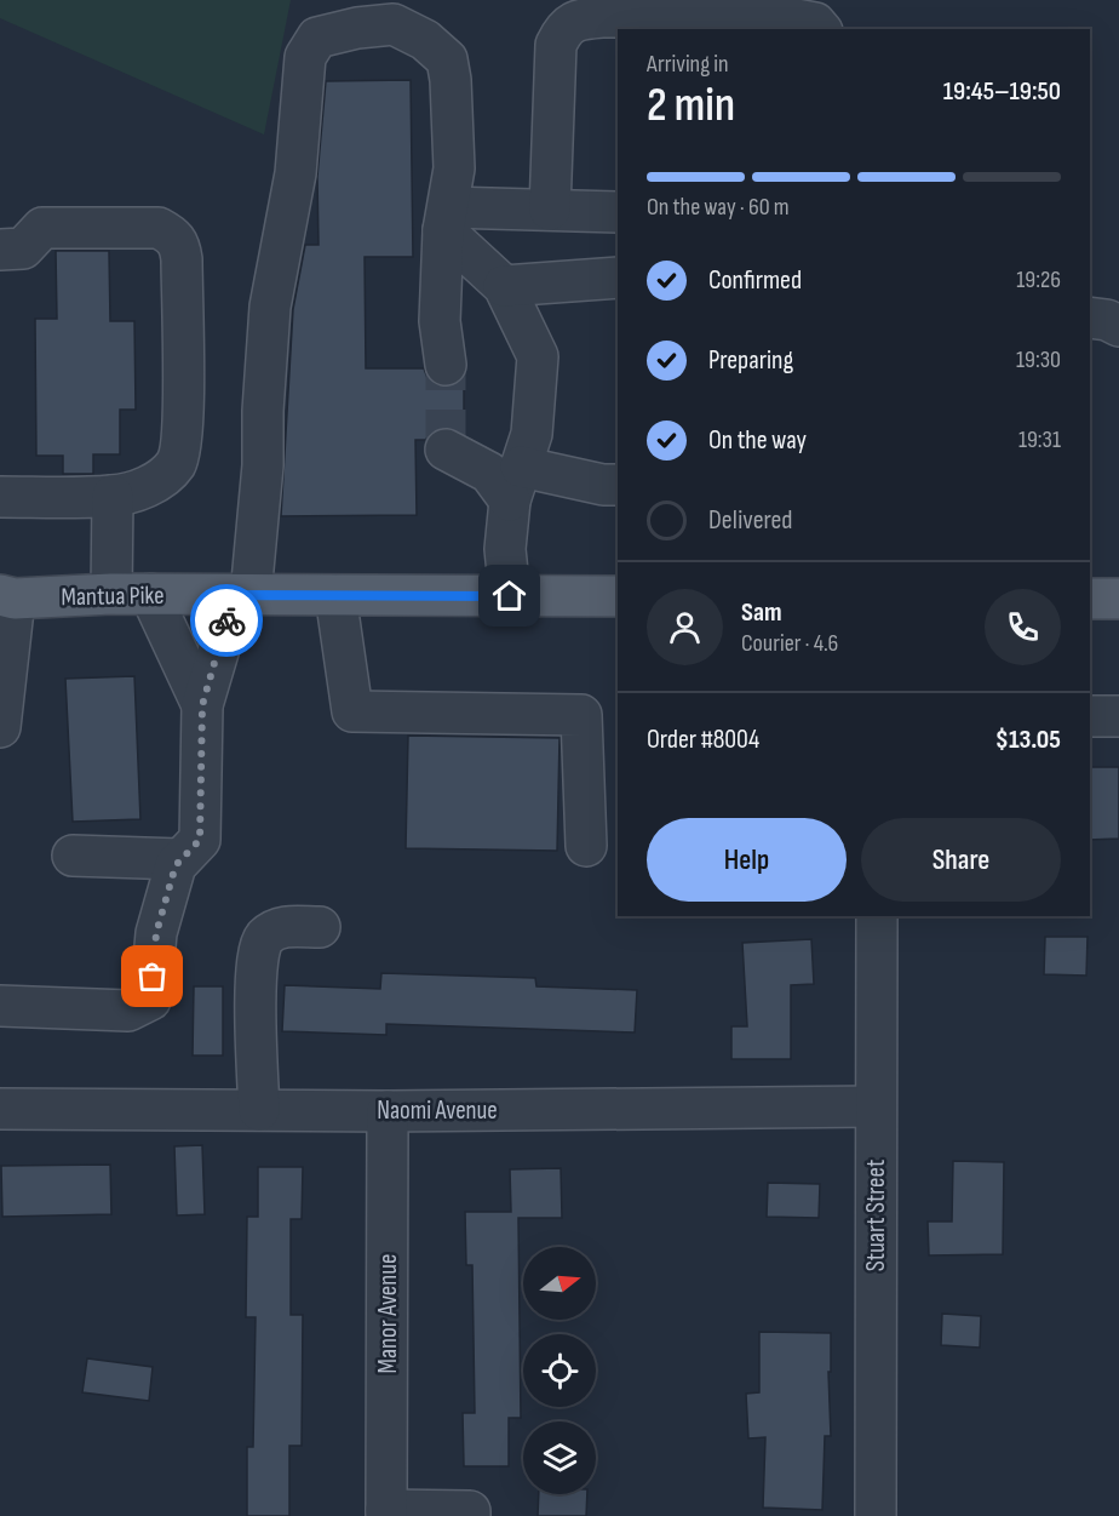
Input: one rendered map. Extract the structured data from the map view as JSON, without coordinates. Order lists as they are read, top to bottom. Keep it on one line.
{"streets":{"main road":["Mantua Pike"],"street":["Naomi Avenue","Stuart Street","Manor Avenue"]},"crossings":[["Naomi Avenue","Stuart Street"],["Naomi Avenue","Manor Avenue"]],"north":"right","page":{"heading":["2 min","Arriving in","19:45–19:50"],"panel":["Sam","Courier · 4.6","Order #8004","$13.05"],"bar":"On the way · 60 m","list":[["Confirmed","19:26"],["Preparing","19:30"],["On the way","19:31"],"Delivered"],"buttons":["Help","Share"]}}
